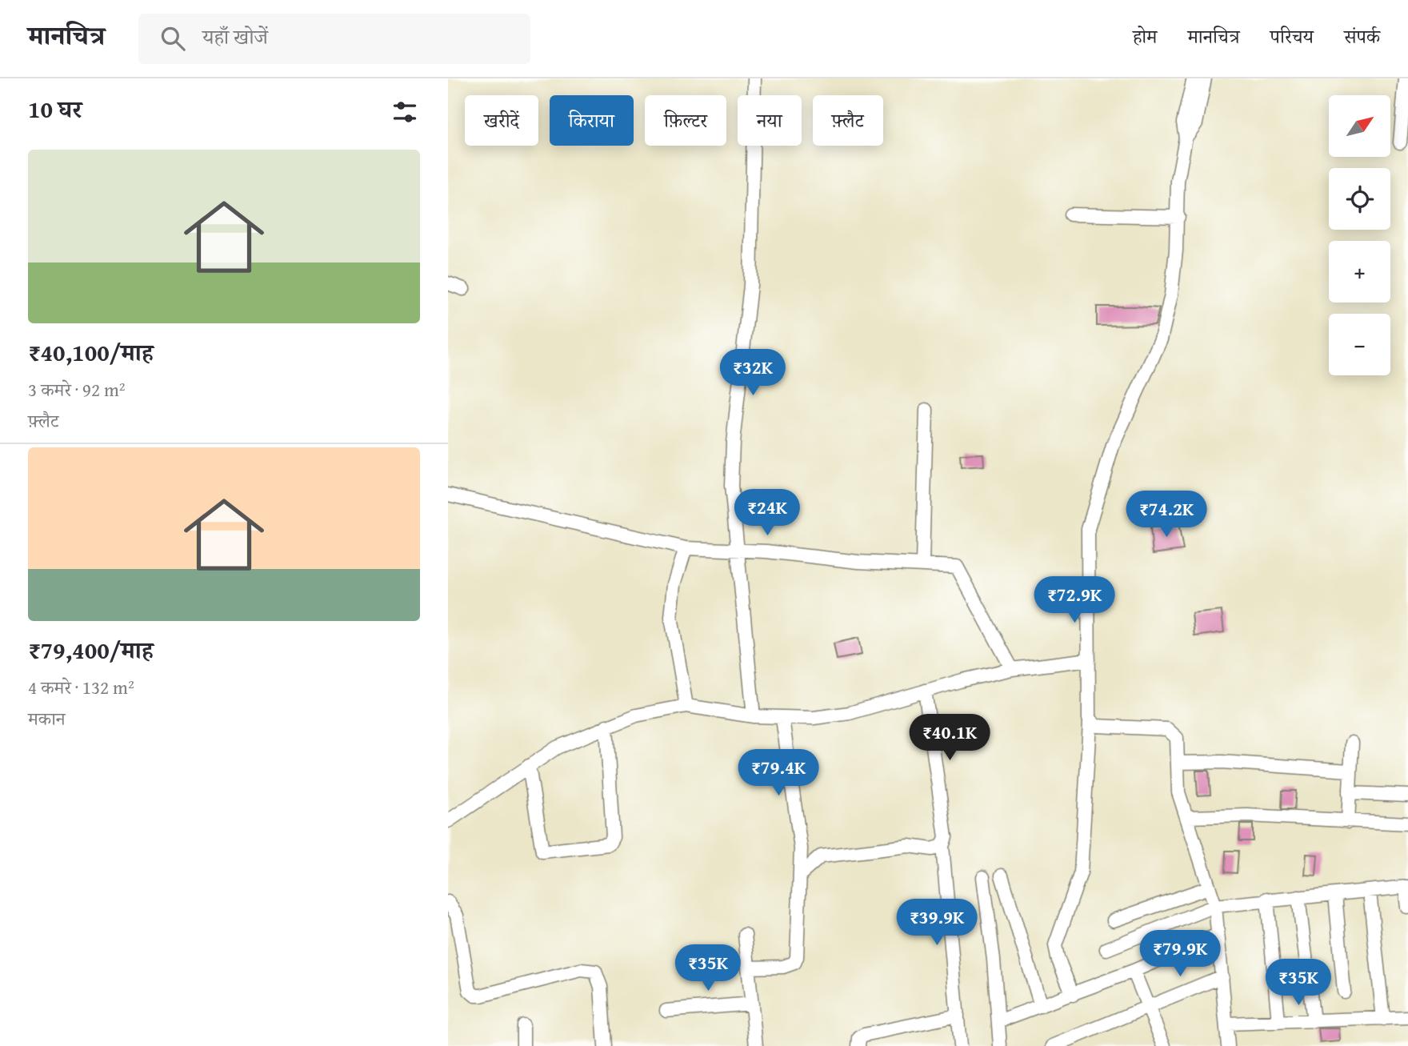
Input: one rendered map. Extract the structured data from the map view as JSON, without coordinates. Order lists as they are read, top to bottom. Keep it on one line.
{"north":"top right","page":{"header":"मानचित्र","search":"यहाँ खोजें","nav":["होम","मानचित्र","परिचय","संपर्क"],"heading":"10 घर","map_buttons":["+","−"],"chip":["खरीदें","किराया","फ़िल्टर","नया","फ़्लैट"],"list":[{"name":"₹40,100/माह","note":"3 कमरे · 92 m² · फ़्लैट"},{"name":"₹79,400/माह","note":"4 कमरे · 132 m² · मकान"}],"price":["₹32K","₹24K","₹74.2K","₹72.9K","₹40.1K","₹79.4K","₹39.9K","₹79.9K","₹35K","₹35K"]}}
